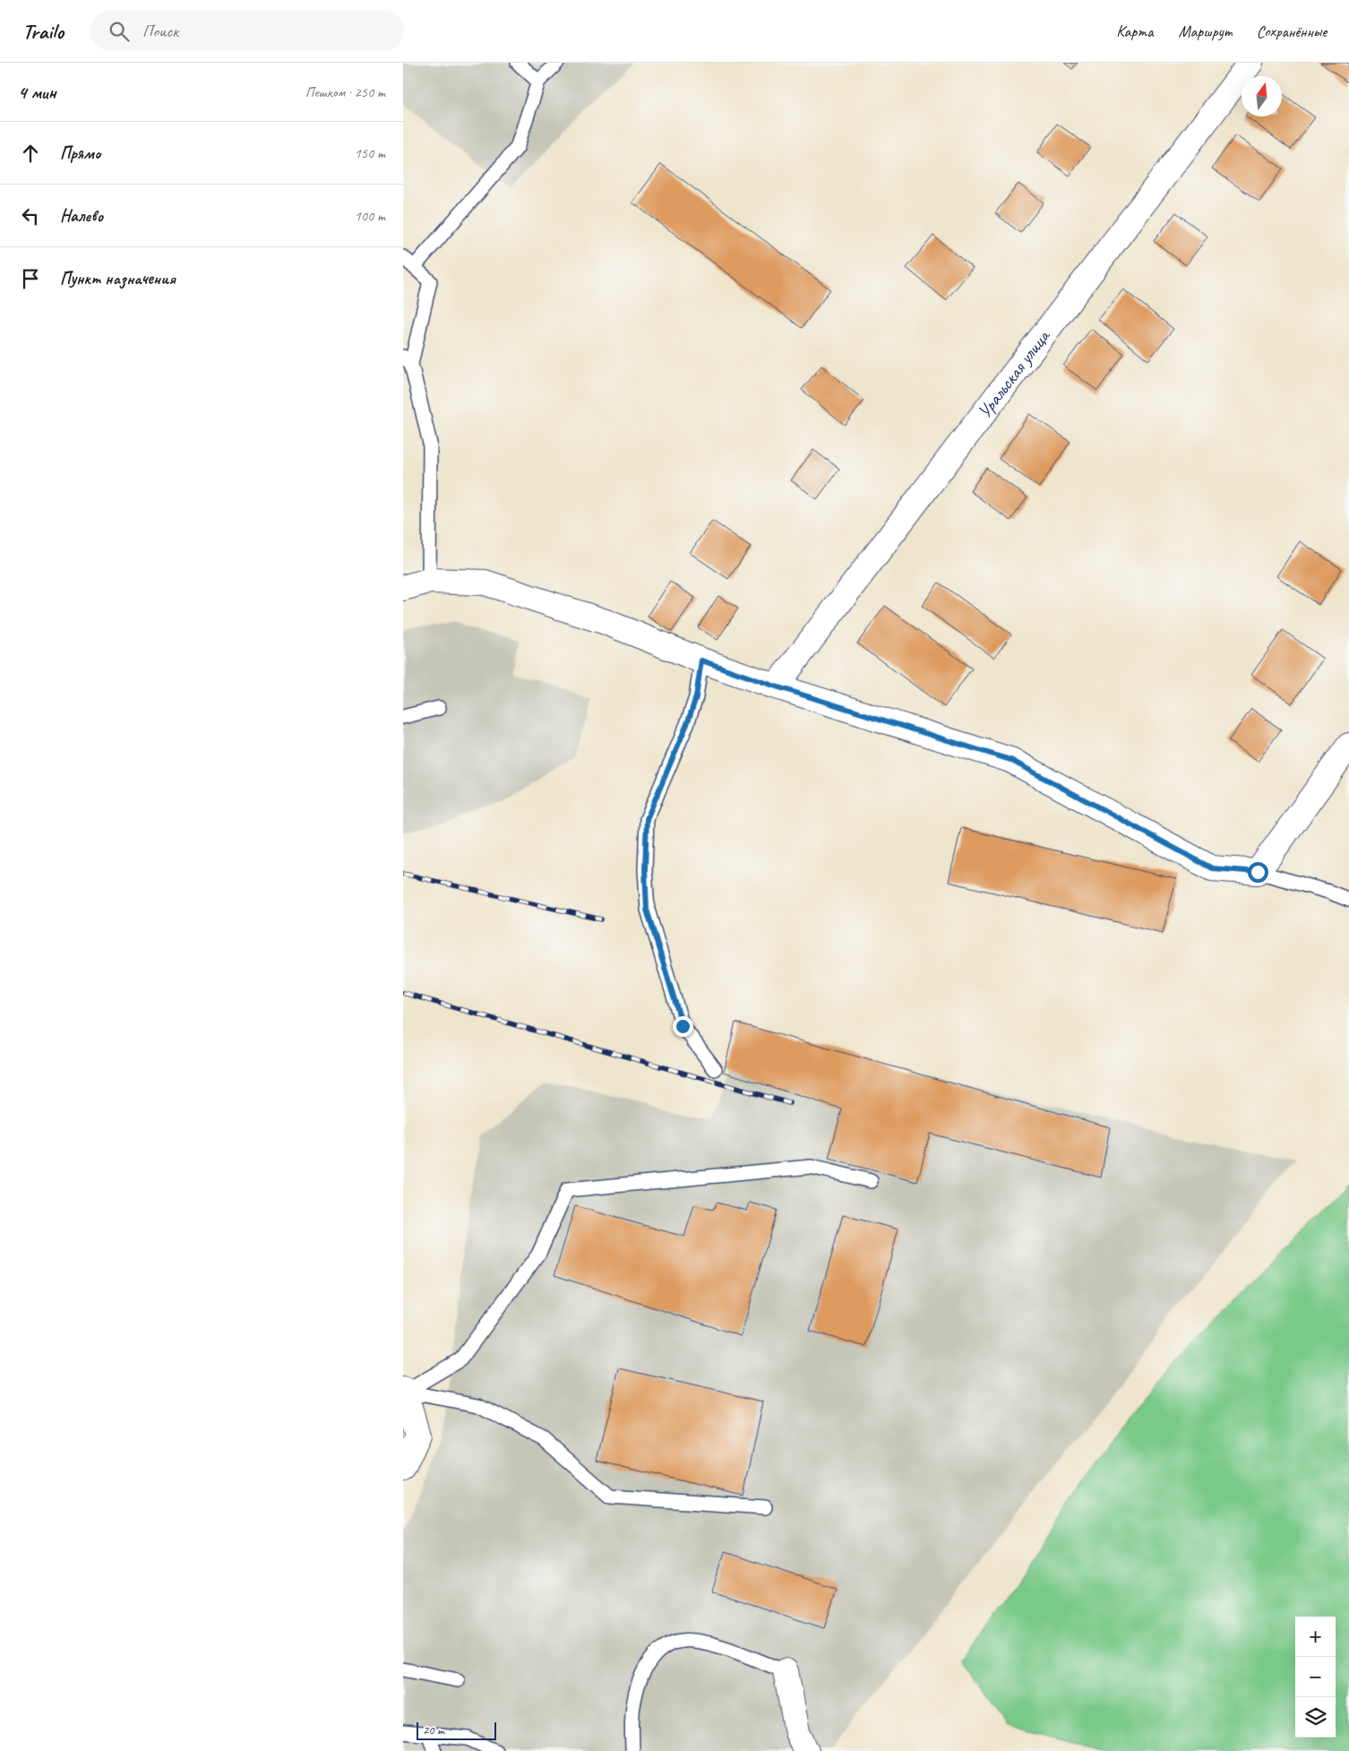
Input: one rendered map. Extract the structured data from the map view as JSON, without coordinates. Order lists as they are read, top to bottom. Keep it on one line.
{"streets":{"street":["Уральская улица"]},"scale_bar":"20 m","north":"top","page":{"header":"Trailo","search":"Поиск","nav":["Карта","Маршрут","Сохранённые"],"heading":["4 мин","Пешком · 250 m"],"list":[["Прямо","150 m"],["Налево","100 m"],"Пункт назначения"],"map_buttons":["+","−"],"scale":"20 m"}}
